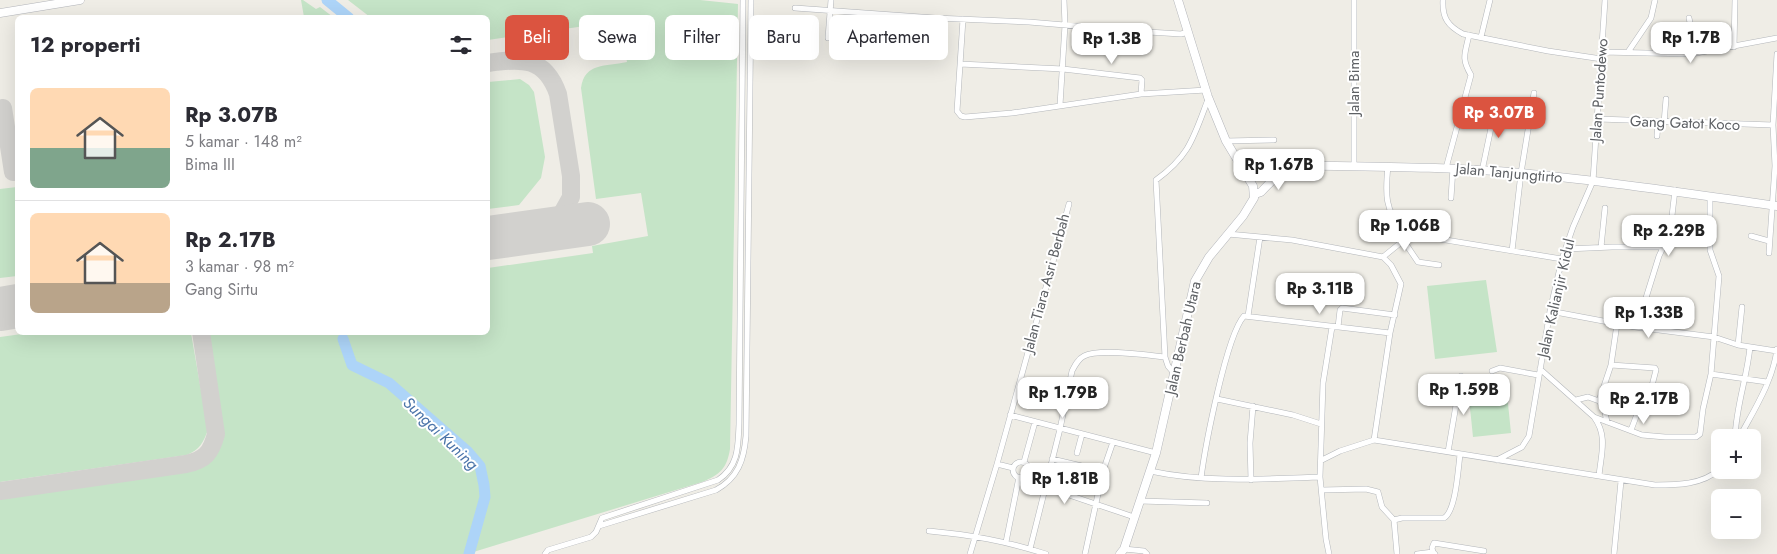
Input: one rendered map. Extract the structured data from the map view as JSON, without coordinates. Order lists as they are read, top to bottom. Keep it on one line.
{"streets":{"street":["Jalan Bima","Jalan Puntodewo","Gang Gatot Koco","Jalan Tanjungtirto","Jalan Tiara Asri Berbah","Jalan Kalianjir Kidul","Jalan Berbah Utara"]},"crossings":[["Jalan Bima","Jalan Tanjungtirto"],["Jalan Puntodewo","Gang Gatot Koco"],["Jalan Puntodewo","Jalan Tanjungtirto"],["Jalan Puntodewo","Jalan Kalianjir Kidul"],["Jalan Tanjungtirto","Jalan Kalianjir Kidul"]],"water":["Sungai Kuning"],"page":{"chip":["Beli","Sewa","Filter","Baru","Apartemen"],"heading":"12 properti","price":["Rp 1.7B","Rp 1.3B","Rp 3.07B","Rp 1.67B","Rp 1.06B","Rp 2.29B","Rp 3.11B","Rp 1.33B","Rp 1.59B","Rp 1.79B","Rp 2.17B","Rp 1.81B"],"list":[{"name":"Rp 3.07B","note":"5 kamar · 148 m² · Bima III"},{"name":"Rp 2.17B","note":"3 kamar · 98 m² · Gang Sirtu"}],"map_buttons":["+","−"]}}
